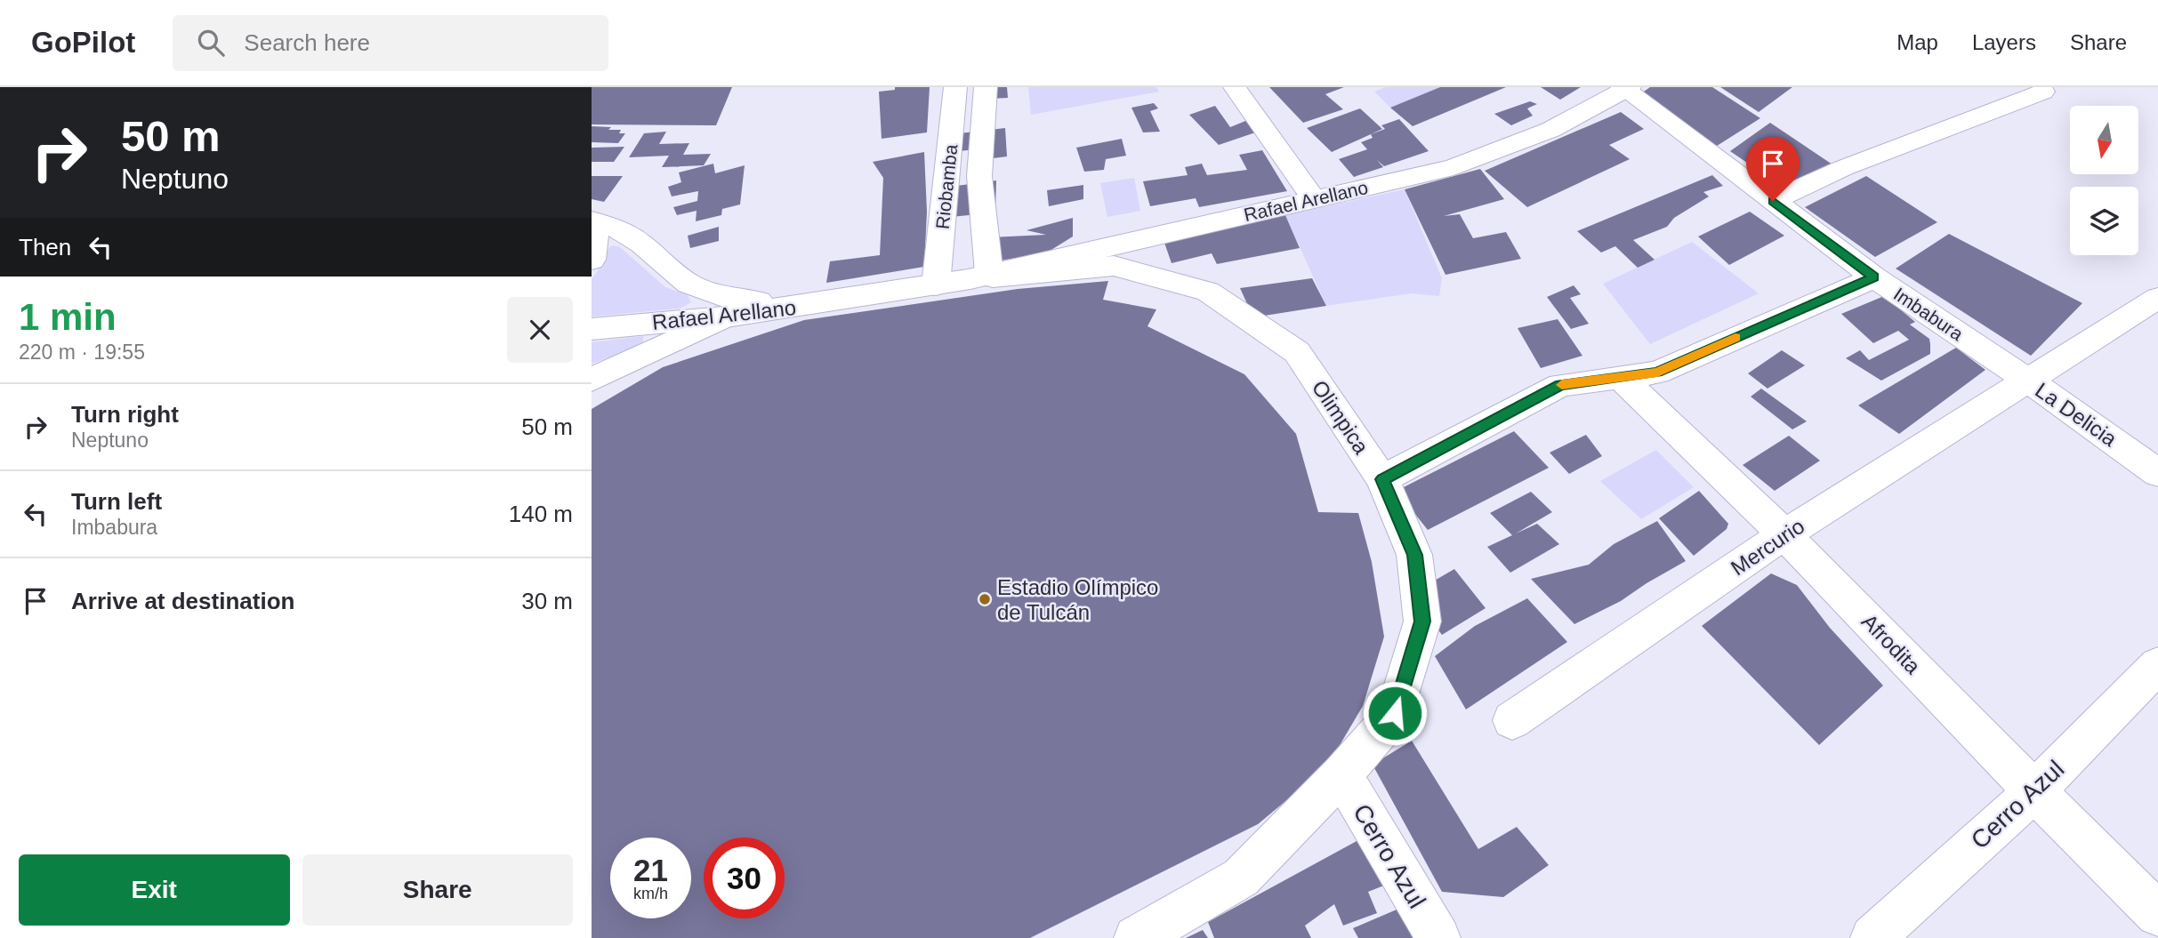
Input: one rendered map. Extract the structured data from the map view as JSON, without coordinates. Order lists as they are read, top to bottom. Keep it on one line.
{"streets":{"street":["Riobamba","Rafael Arellano","Imbabura","La Delicia","Olimpica","Mercurio","Afrodita","Cerro Azul"]},"crossings":[["Riobamba","Rafael Arellano"],["Riobamba","Olimpica"],["Rafael Arellano","Imbabura"],["Rafael Arellano","Olimpica"],["Imbabura","La Delicia"],["Imbabura","Mercurio"],["La Delicia","Mercurio"],["Olimpica","Cerro Azul"],["Mercurio","Afrodita"],["Afrodita","Cerro Azul"]],"places":["Estadio Olímpico de Tulcán"],"north":"bottom","page":{"header":"GoPilot","search":"Search here","nav":["Map","Layers","Share"],"turn":["50 m","Neptuno"],"then":"Then","heading":["1 min","220 m · 19:55"],"list":[{"name":"Turn right","note":"Neptuno","value":"50 m"},{"name":"Turn left","note":"Imbabura","value":"140 m"},{"name":"Arrive at destination","value":"30 m"}],"speed":"21 km/h","limit":"30","buttons":["Exit","Share"]}}
